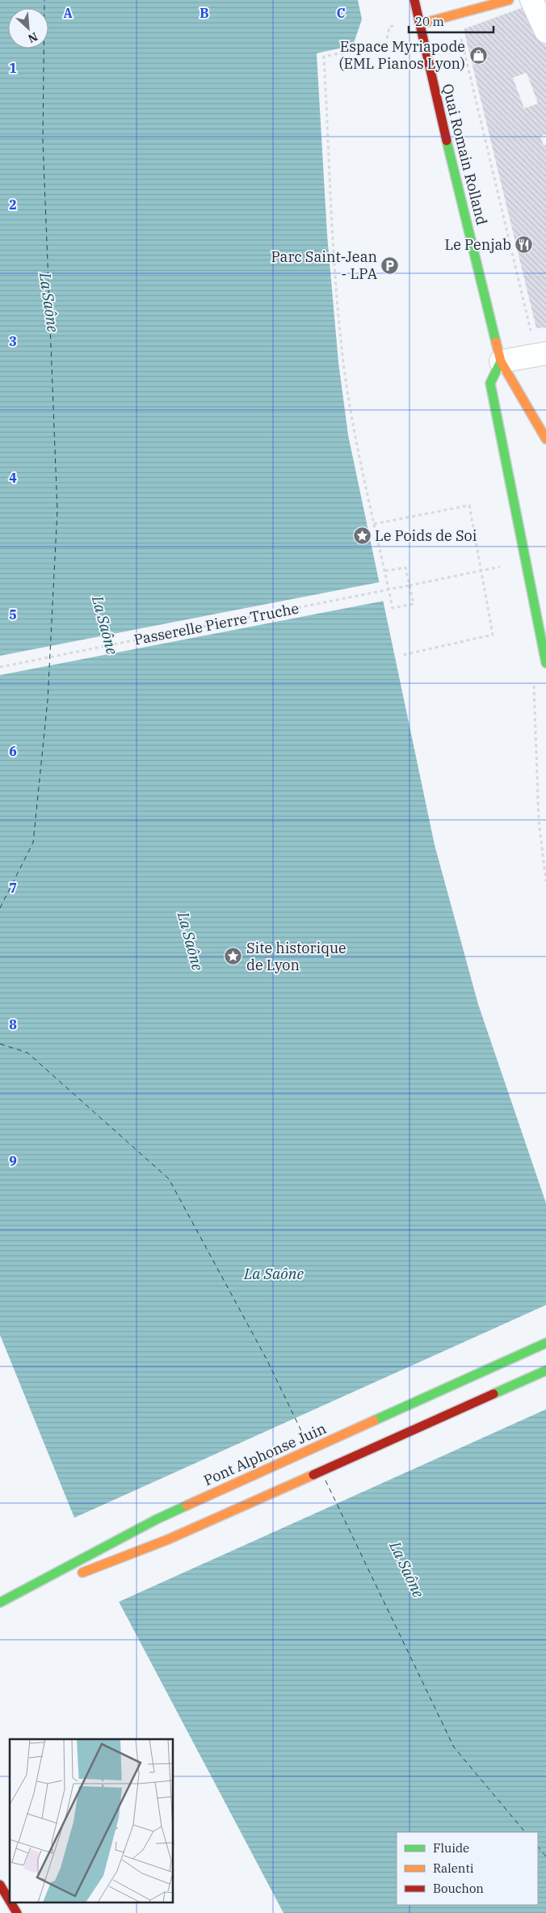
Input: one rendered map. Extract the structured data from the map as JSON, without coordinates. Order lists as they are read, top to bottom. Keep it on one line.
{"streets":{"main road":["Quai Romain Rolland","Pont Alphonse Juin"],"path":["Passerelle Pierre Truche"]},"water":["La Saône"],"places":{"shop":["Espace Myriapode (EML Pianos Lyon)"],"restaurant":["Le Penjab"],"parking":["Parc Saint-Jean - LPA"],"place":["Le Poids de Soi","Site historique de Lyon"]},"legend":["Fluide","Ralenti","Bouchon"],"scale_bar":"20 m","north":"bottom right","grid":{"columns":["A","B","C"],"rows":["1","2","3","4","5","6","7","8","9"]}}
